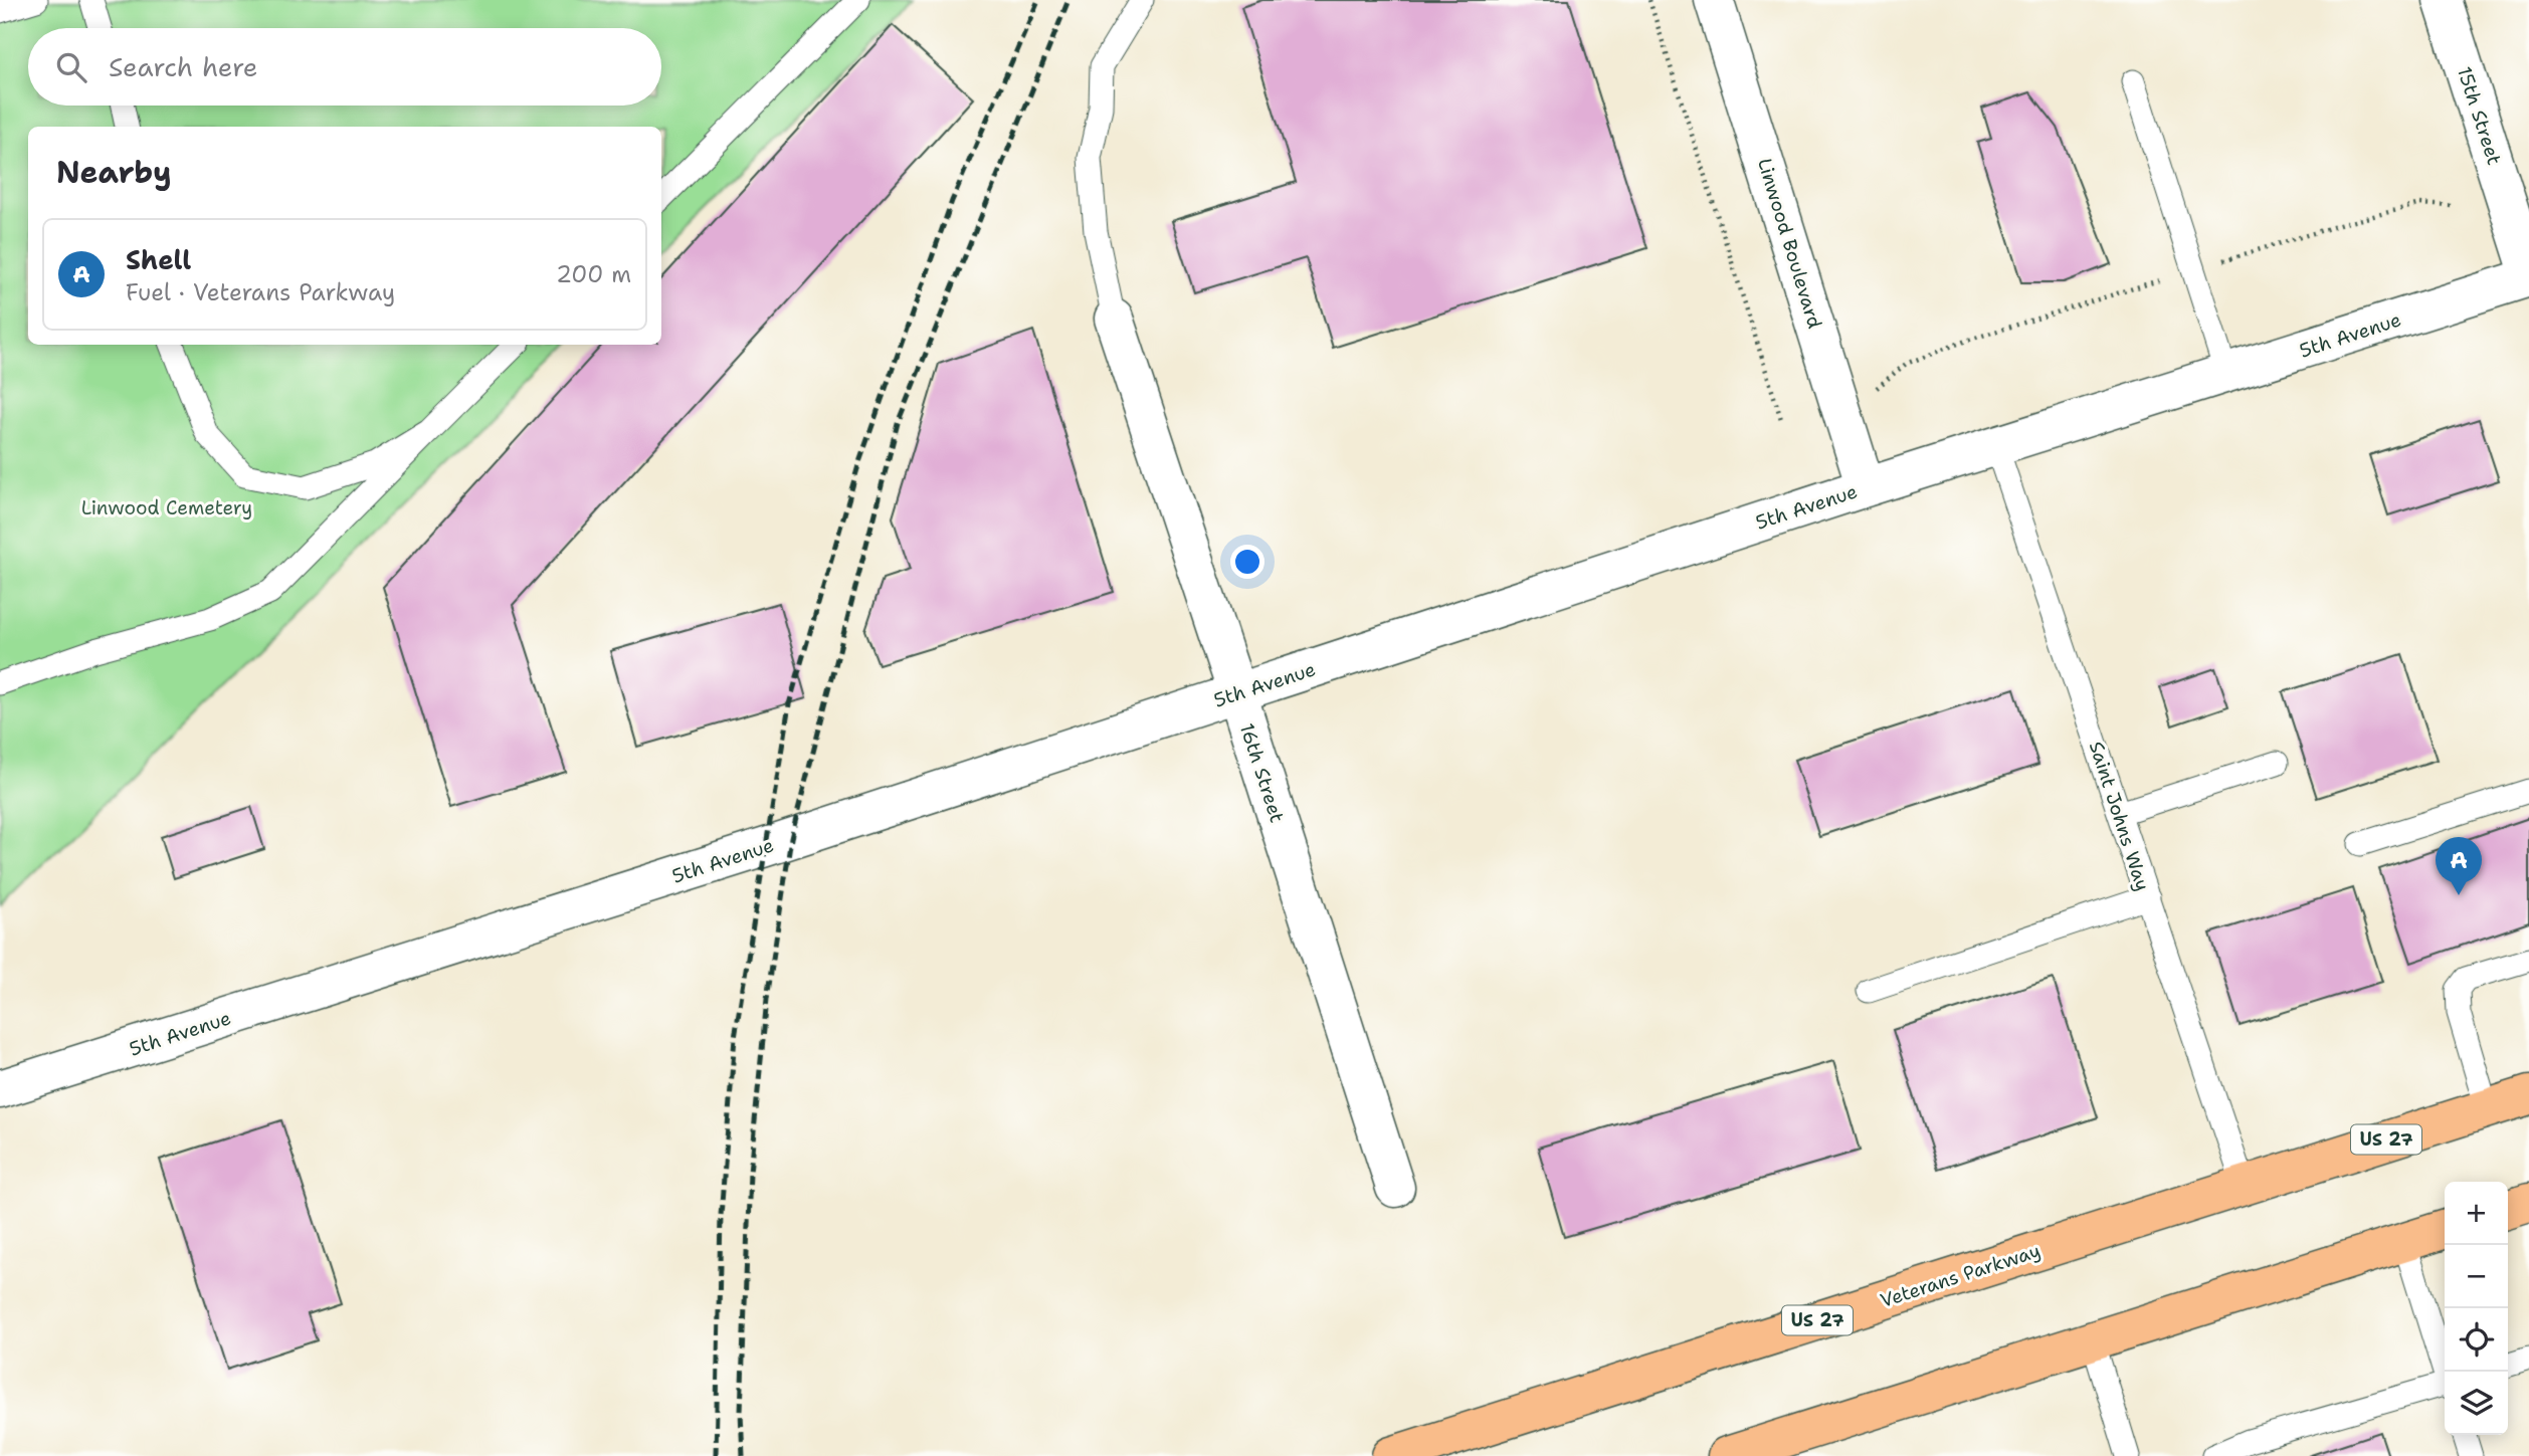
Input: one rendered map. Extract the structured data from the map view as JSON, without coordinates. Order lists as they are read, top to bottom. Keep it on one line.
{"streets":{"main road":["US 27","Veterans Parkway"],"street":["15th Street","Linwood Boulevard","5th Avenue","16th Street"],"lane":["Saint Johns Way"]},"crossings":[["15th Street","5th Avenue"],["Linwood Boulevard","5th Avenue"],["5th Avenue","16th Street"],["5th Avenue","Saint Johns Way"],["Saint Johns Way","Veterans Parkway"]],"parks":["Linwood Cemetery"],"page":{"search":"Search here","heading":"Nearby","list":[{"mark":"A","name":"Shell","note":"Fuel · Veterans Parkway","value":"200 m"}],"pins":"A","map_buttons":["+","−"]}}
